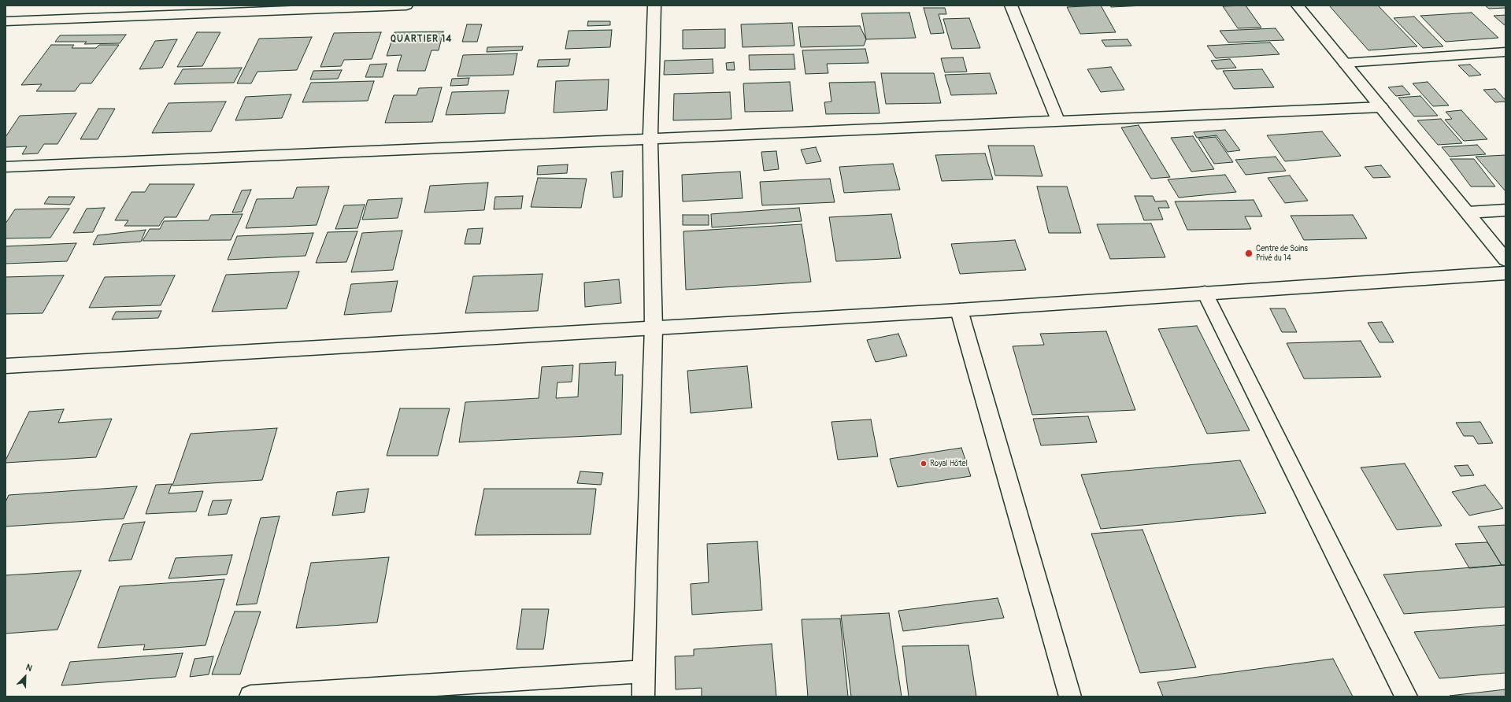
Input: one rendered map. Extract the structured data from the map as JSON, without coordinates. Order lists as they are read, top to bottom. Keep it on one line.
{"districts":["QUARTIER 14"],"places":["Centre de Soins Privé du 14","Royal Hôtel"],"north":"top right"}
